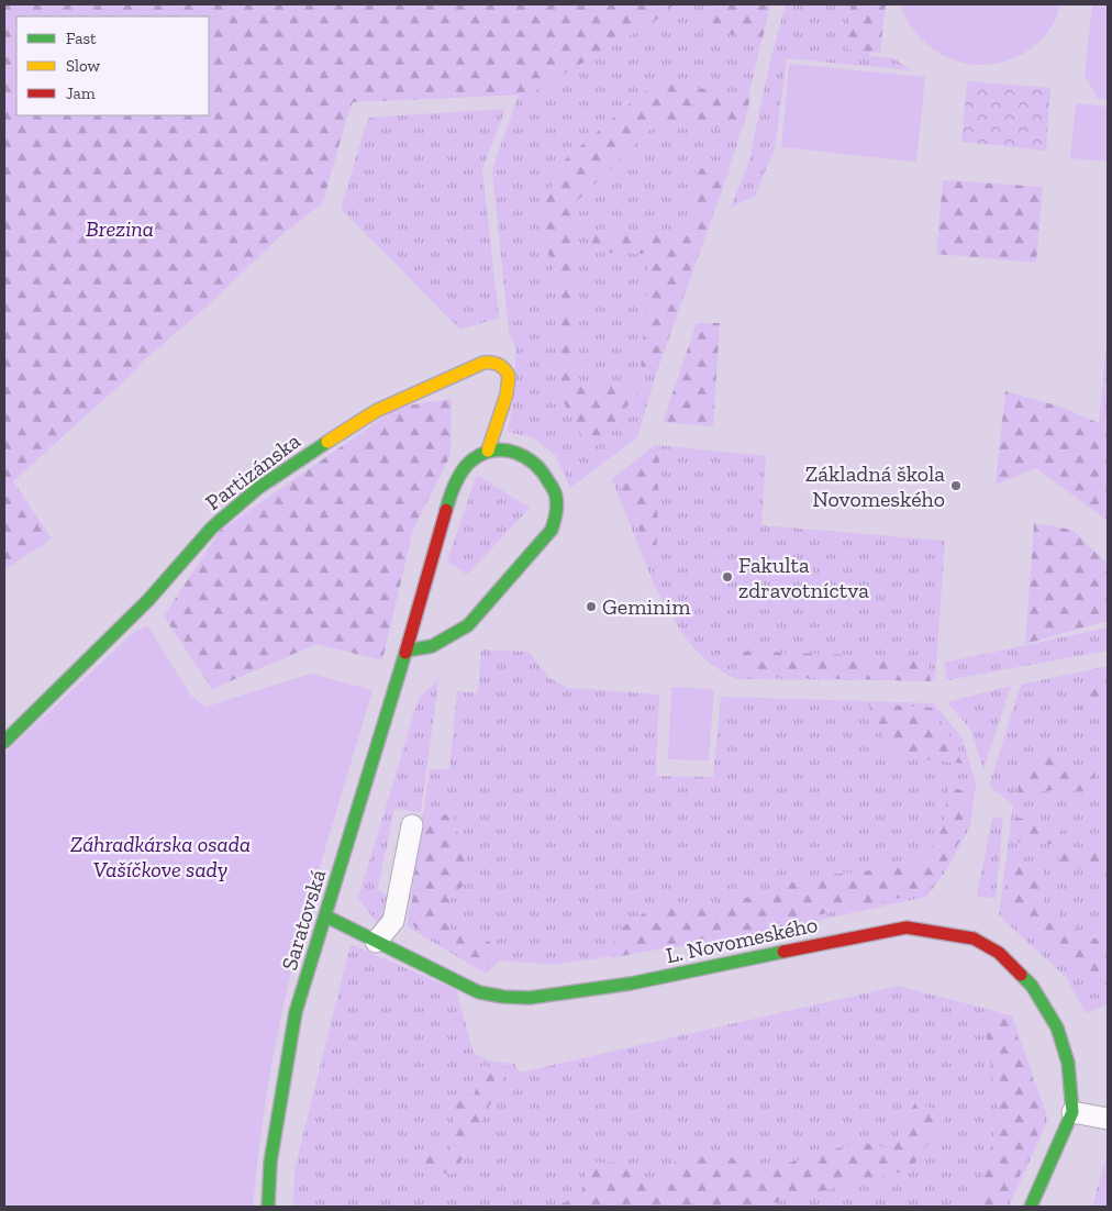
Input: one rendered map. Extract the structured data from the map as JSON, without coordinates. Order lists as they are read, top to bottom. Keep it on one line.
{"streets":{"street":["Partizánska","Saratovská","L. Novomeského"]},"crossings":[["Partizánska","Saratovská"],["Saratovská","L. Novomeského"]],"parks":["Brezina","Záhradkárska osada Vašíčkove sady"],"places":["Základná škola Novomeského","Fakulta zdravotníctva","Geminim"],"legend":["Fast","Slow","Jam"]}
